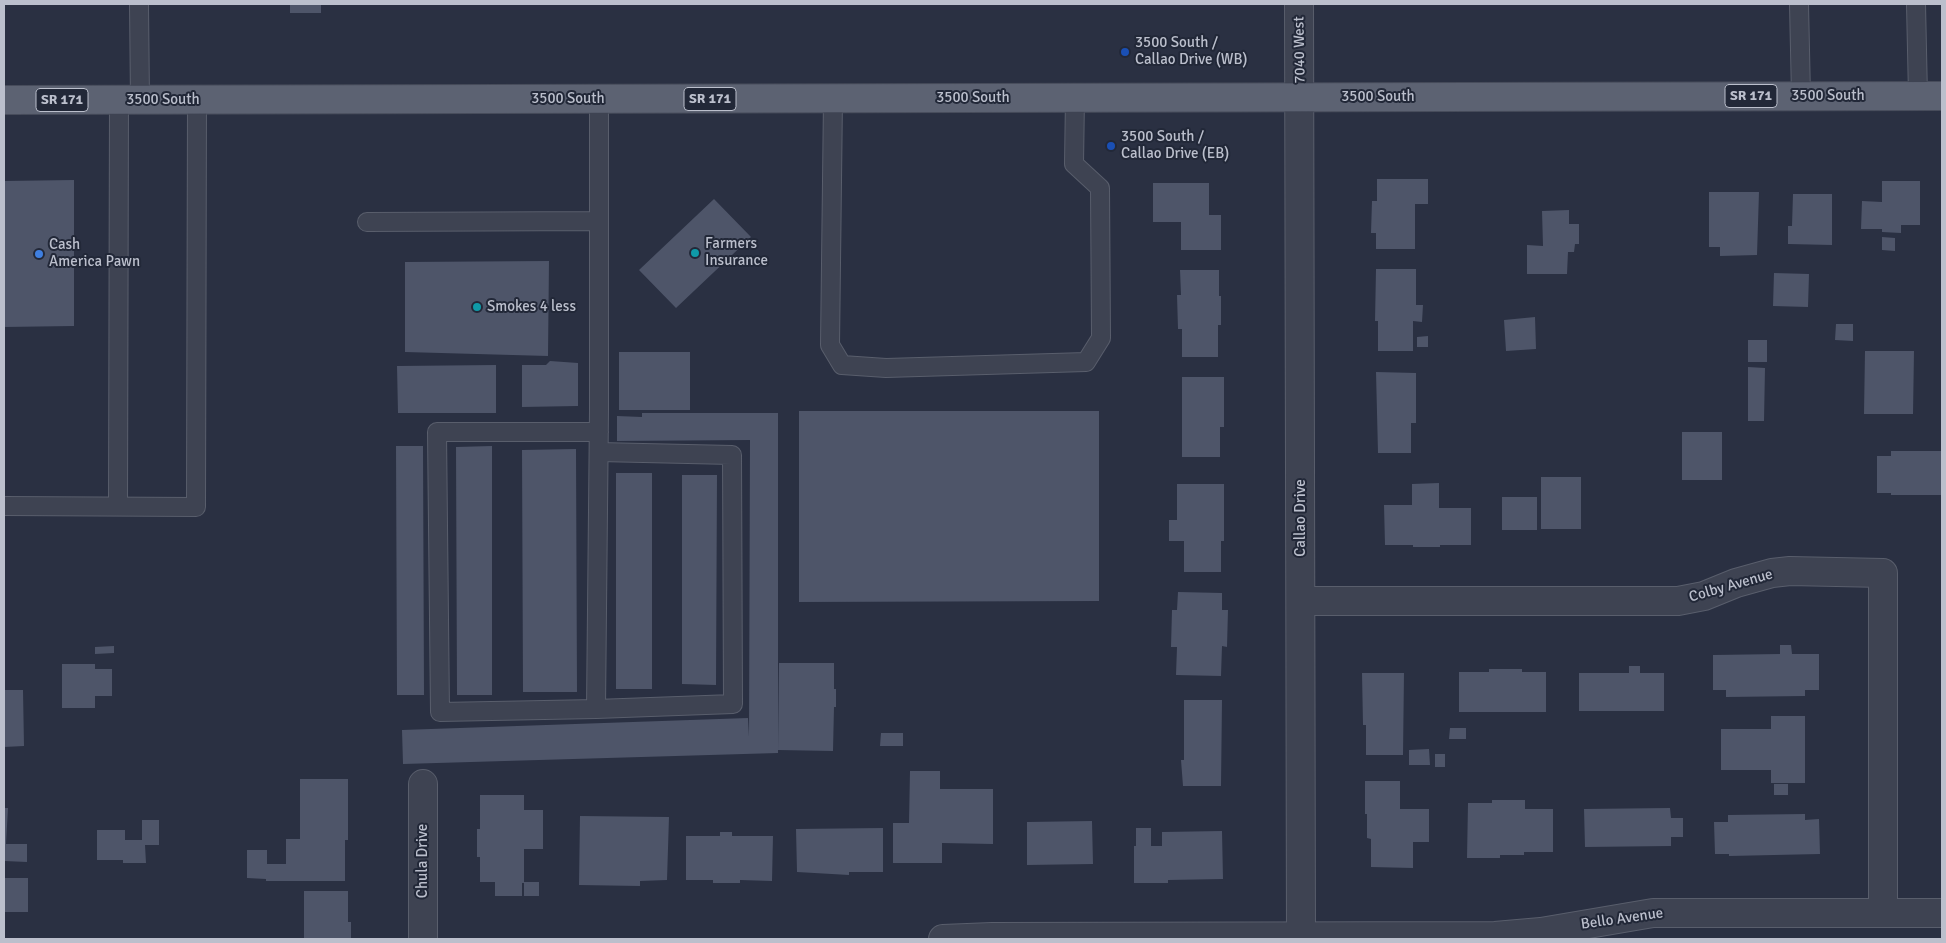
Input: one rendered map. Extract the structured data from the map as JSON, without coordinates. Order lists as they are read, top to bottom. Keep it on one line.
{"streets":{"main road":["SR 171","3500 South"],"street":["7040 West","Callao Drive","Colby Avenue","Chula Drive","Bello Avenue"]},"crossings":[["7040 West","3500 South"],["7040 West","Callao Drive"],["3500 South","Callao Drive"],["Callao Drive","Colby Avenue"],["Callao Drive","Bello Avenue"],["Colby Avenue","Bello Avenue"]],"places":["3500 South / Callao Drive (WB)","3500 South / Callao Drive (EB)","Farmers Insurance","Cash America Pawn","Smokes 4 less"]}
